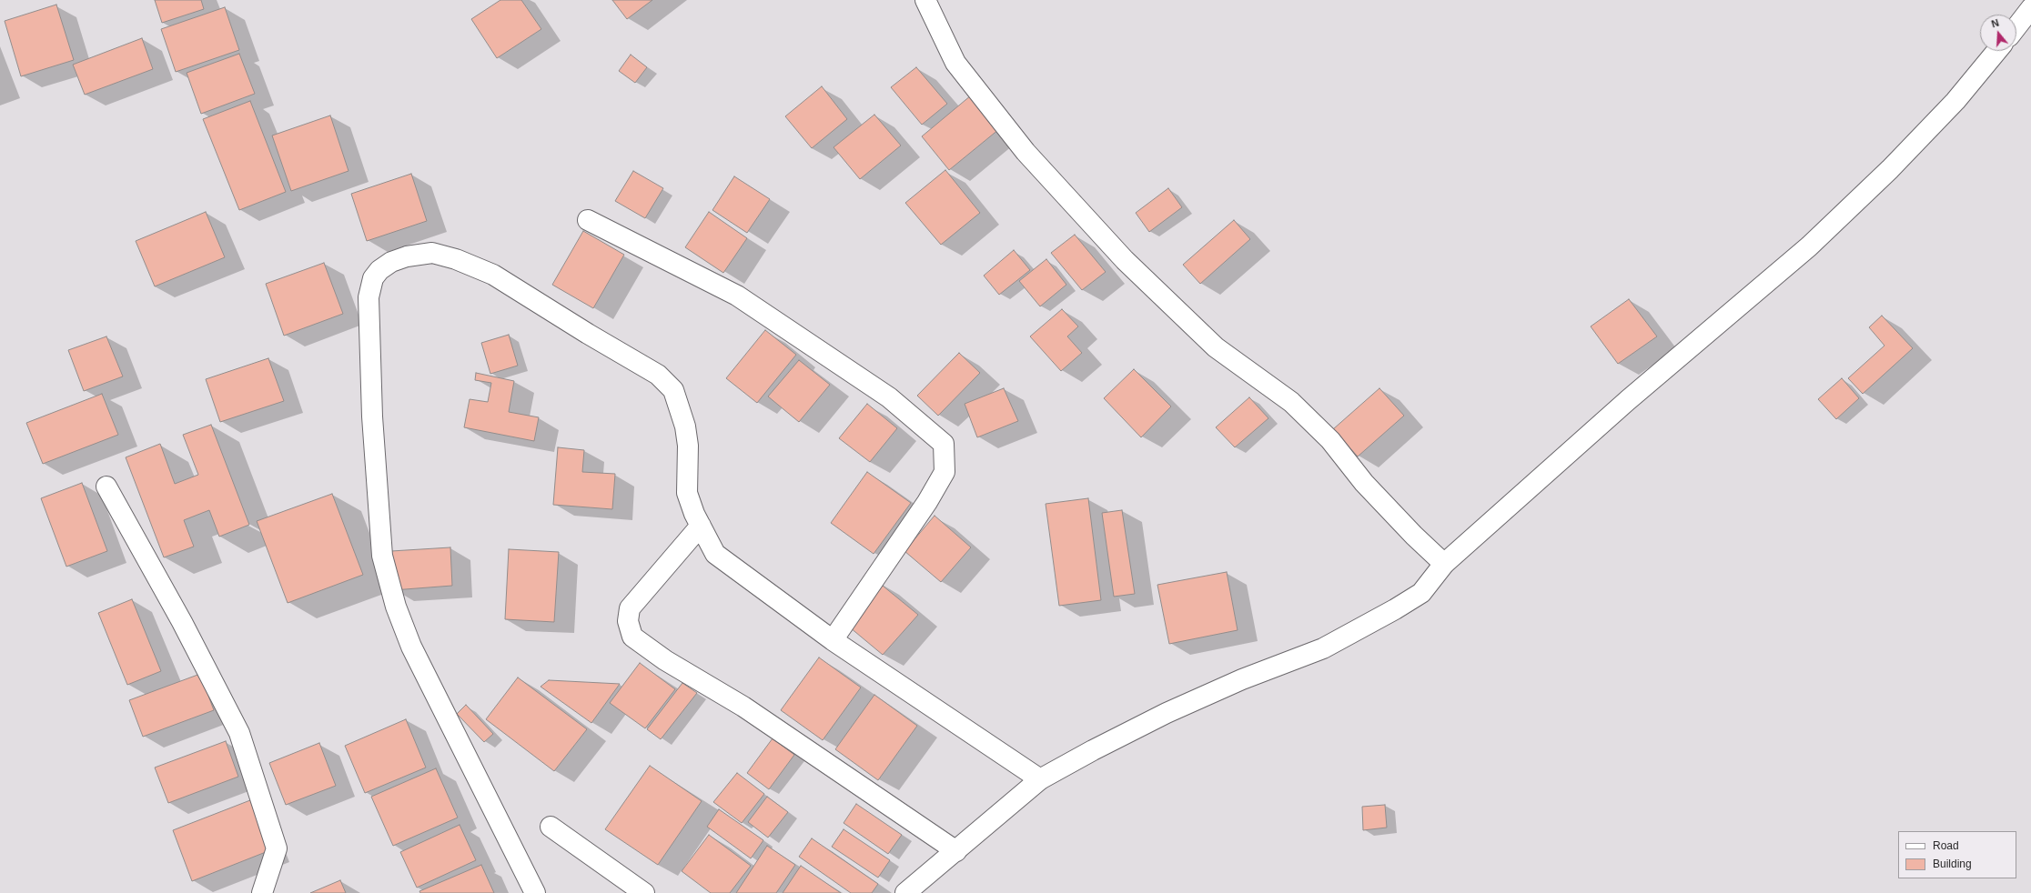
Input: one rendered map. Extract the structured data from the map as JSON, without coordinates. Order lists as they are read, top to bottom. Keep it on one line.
{"legend":["Road","Building"],"north":"top"}
